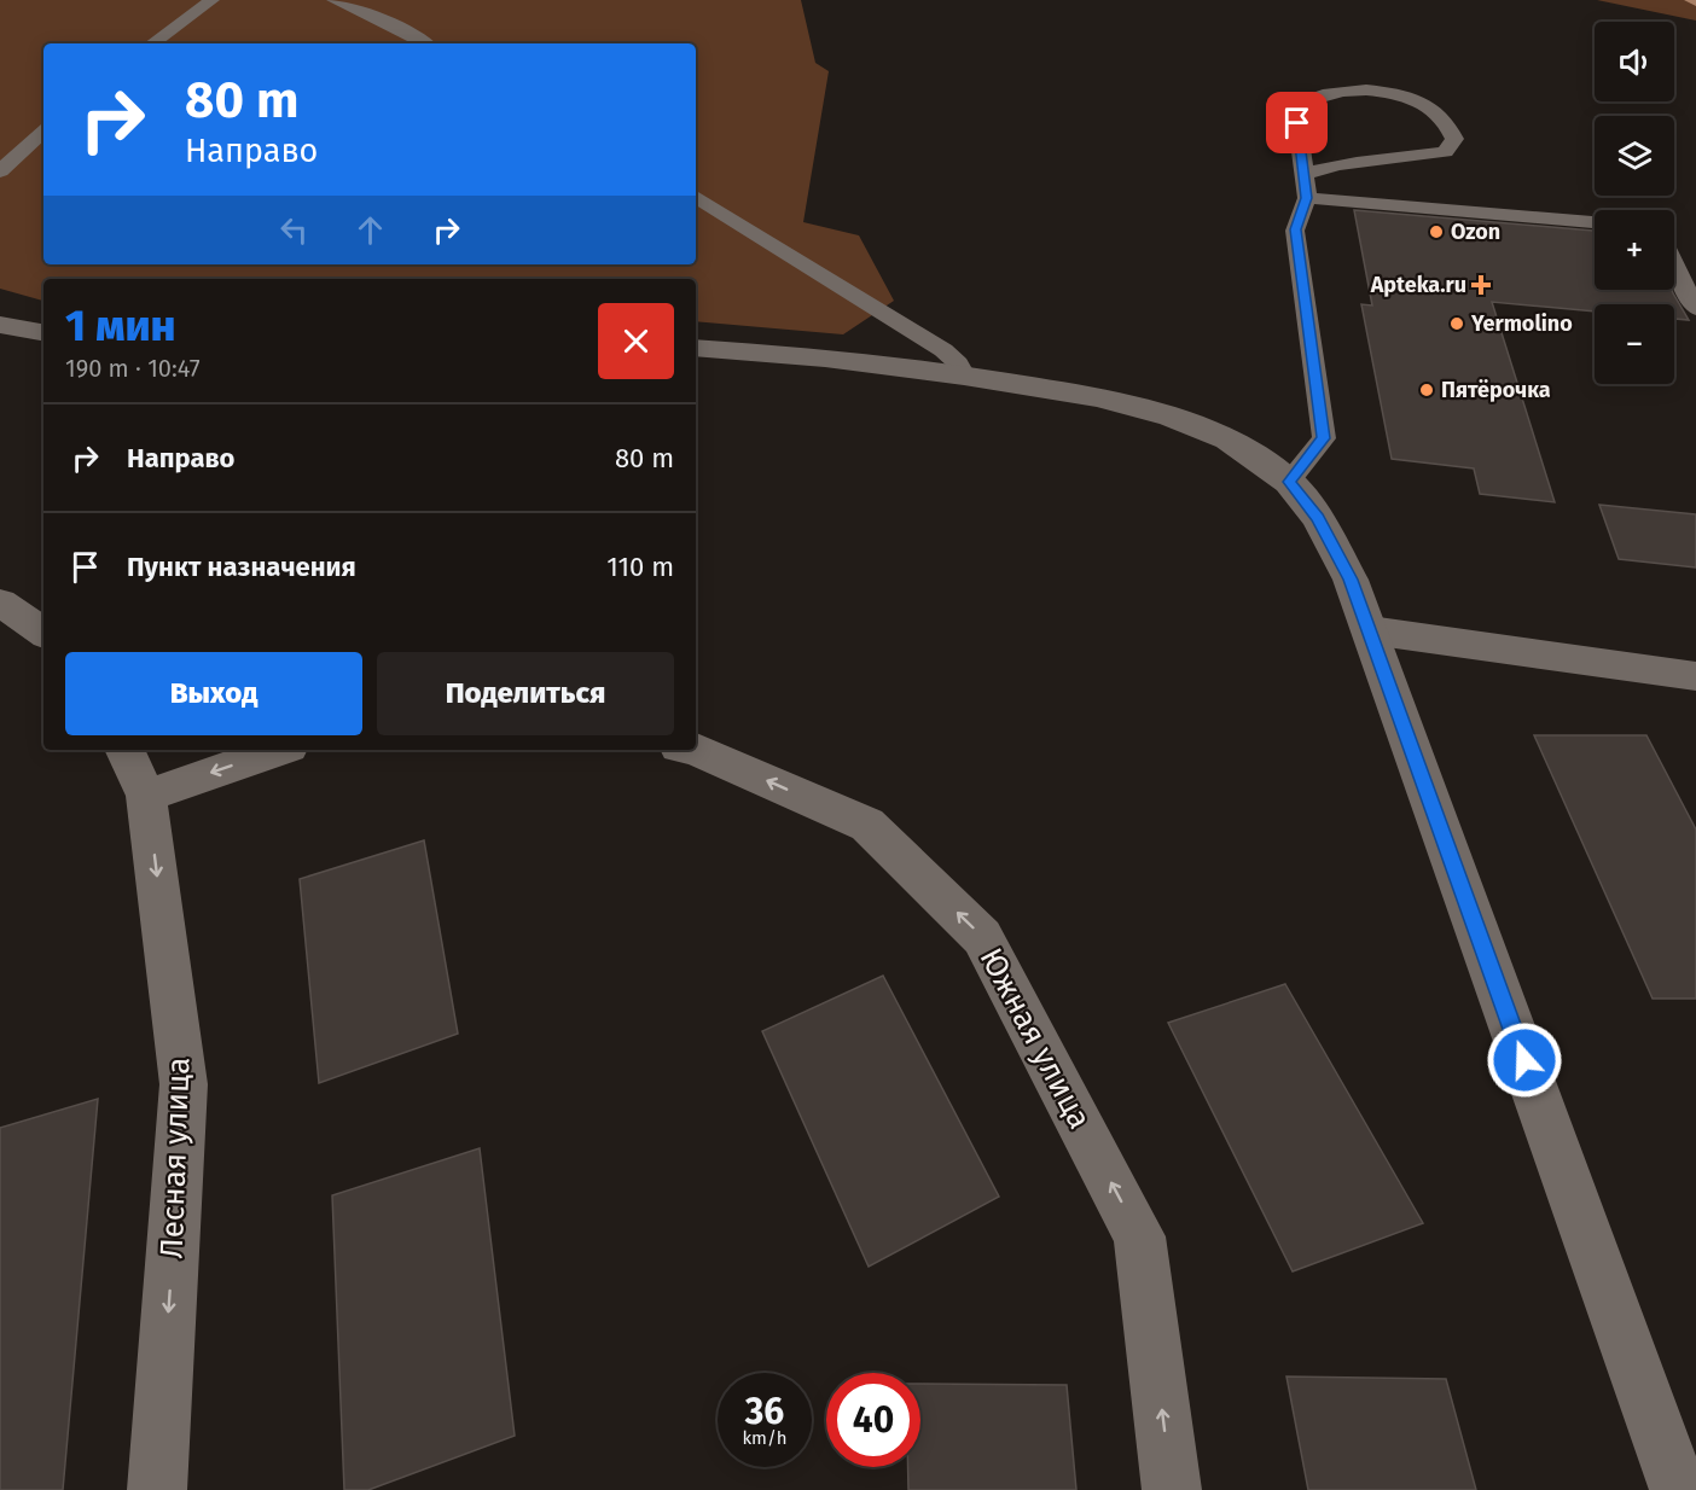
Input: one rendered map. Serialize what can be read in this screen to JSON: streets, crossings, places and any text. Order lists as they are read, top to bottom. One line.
{"streets":{"street":["Южная улица","Лесная улица"]},"one_way":["Южная улица","Лесная улица"],"places":{"other":["Ozon","Yermolino","Пятёрочка"],"health":["Apteka.ru"]},"page":{"map_buttons":["+","−"],"turn":["80 m","Направо"],"heading":["1 мин","190 m · 10:47"],"list":[{"name":"Направо","value":"80 m"},{"name":"Пункт назначения","value":"110 m"}],"buttons":["Выход","Поделиться"],"speed":"36 km/h","limit":"40"}}
